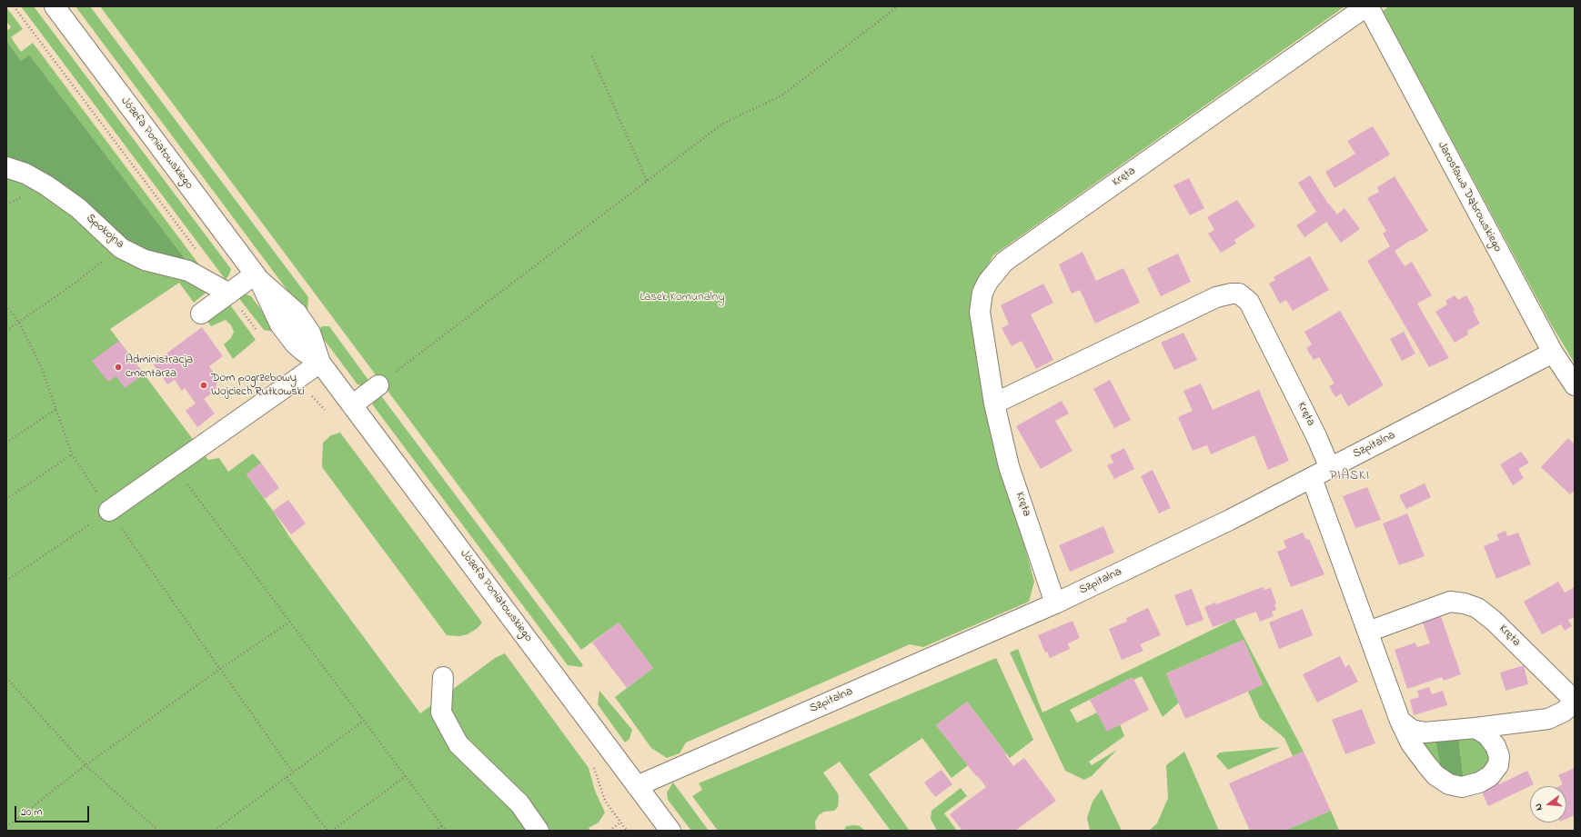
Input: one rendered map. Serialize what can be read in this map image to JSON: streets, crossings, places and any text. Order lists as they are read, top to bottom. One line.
{"streets":{"street":["Józefa Poniatowskiego","Kręta","Jarosława Dąbrowskiego","Spokojna","Szpitalna"]},"crossings":[["Józefa Poniatowskiego","Szpitalna"],["Kręta","Jarosława Dąbrowskiego"],["Kręta","Szpitalna"],["Jarosława Dąbrowskiego","Szpitalna"]],"districts":["PIASKI"],"parks":["Lasek Komunalny"],"places":["Administracja cmentarza","Dom pogrzebowy Wojciech Rutkowski"],"scale_bar":"20 m","north":"left"}
